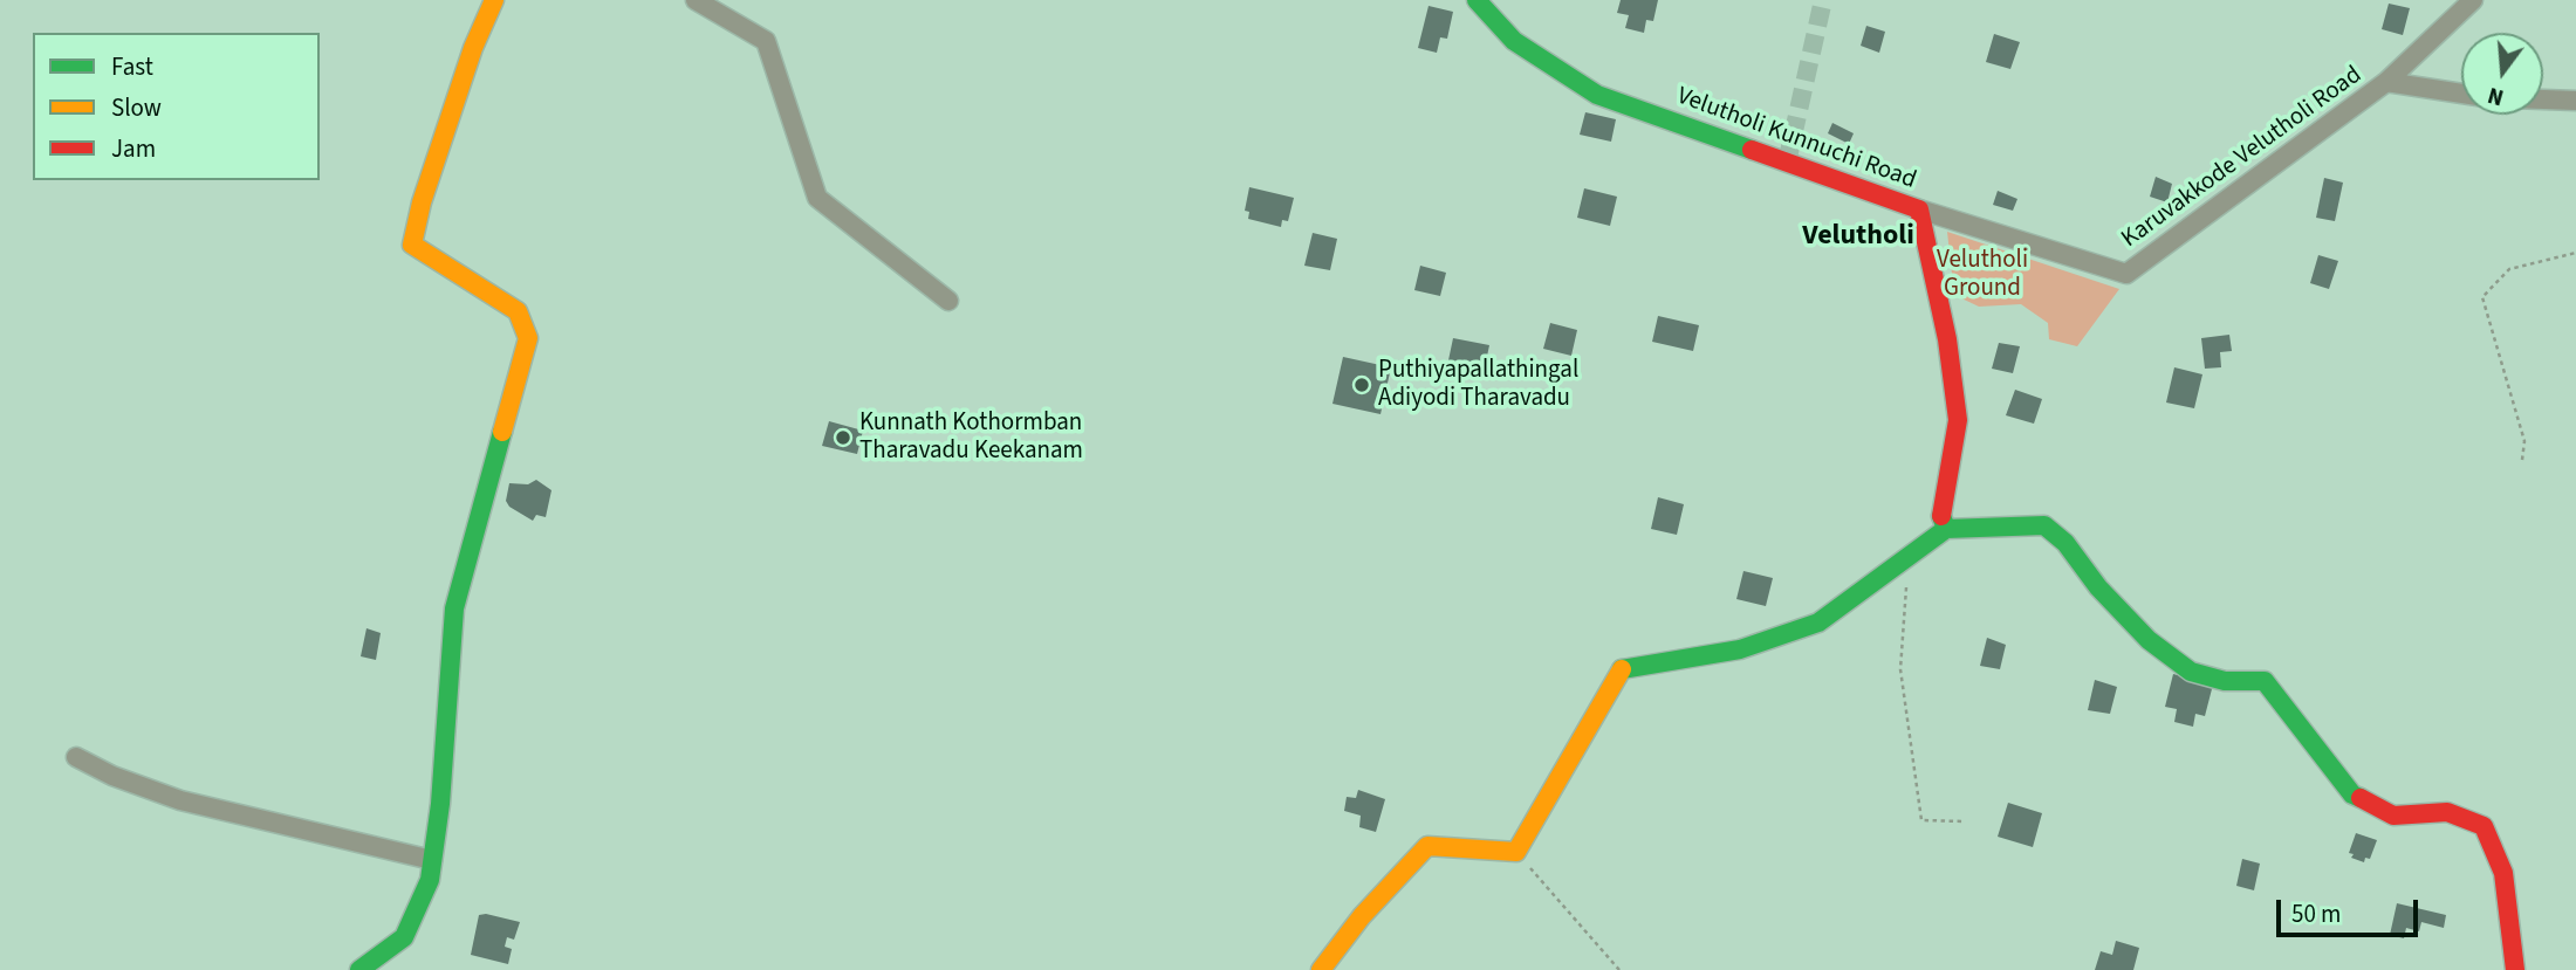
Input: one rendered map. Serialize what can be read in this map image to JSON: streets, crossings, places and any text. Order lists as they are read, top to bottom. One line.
{"streets":{"street":["Velutholi Kunnuchi Road","Karuvakkode Velutholi Road"]},"crossings":[["Velutholi Kunnuchi Road","Karuvakkode Velutholi Road"]],"districts":["Velutholi"],"parks":["Velutholi Ground"],"places":["Puthiyapallathingal Adiyodi Tharavadu","Kunnath Kothormban Tharavadu Keekanam"],"legend":["Fast","Slow","Jam"],"scale_bar":"50 m","north":"bottom"}
